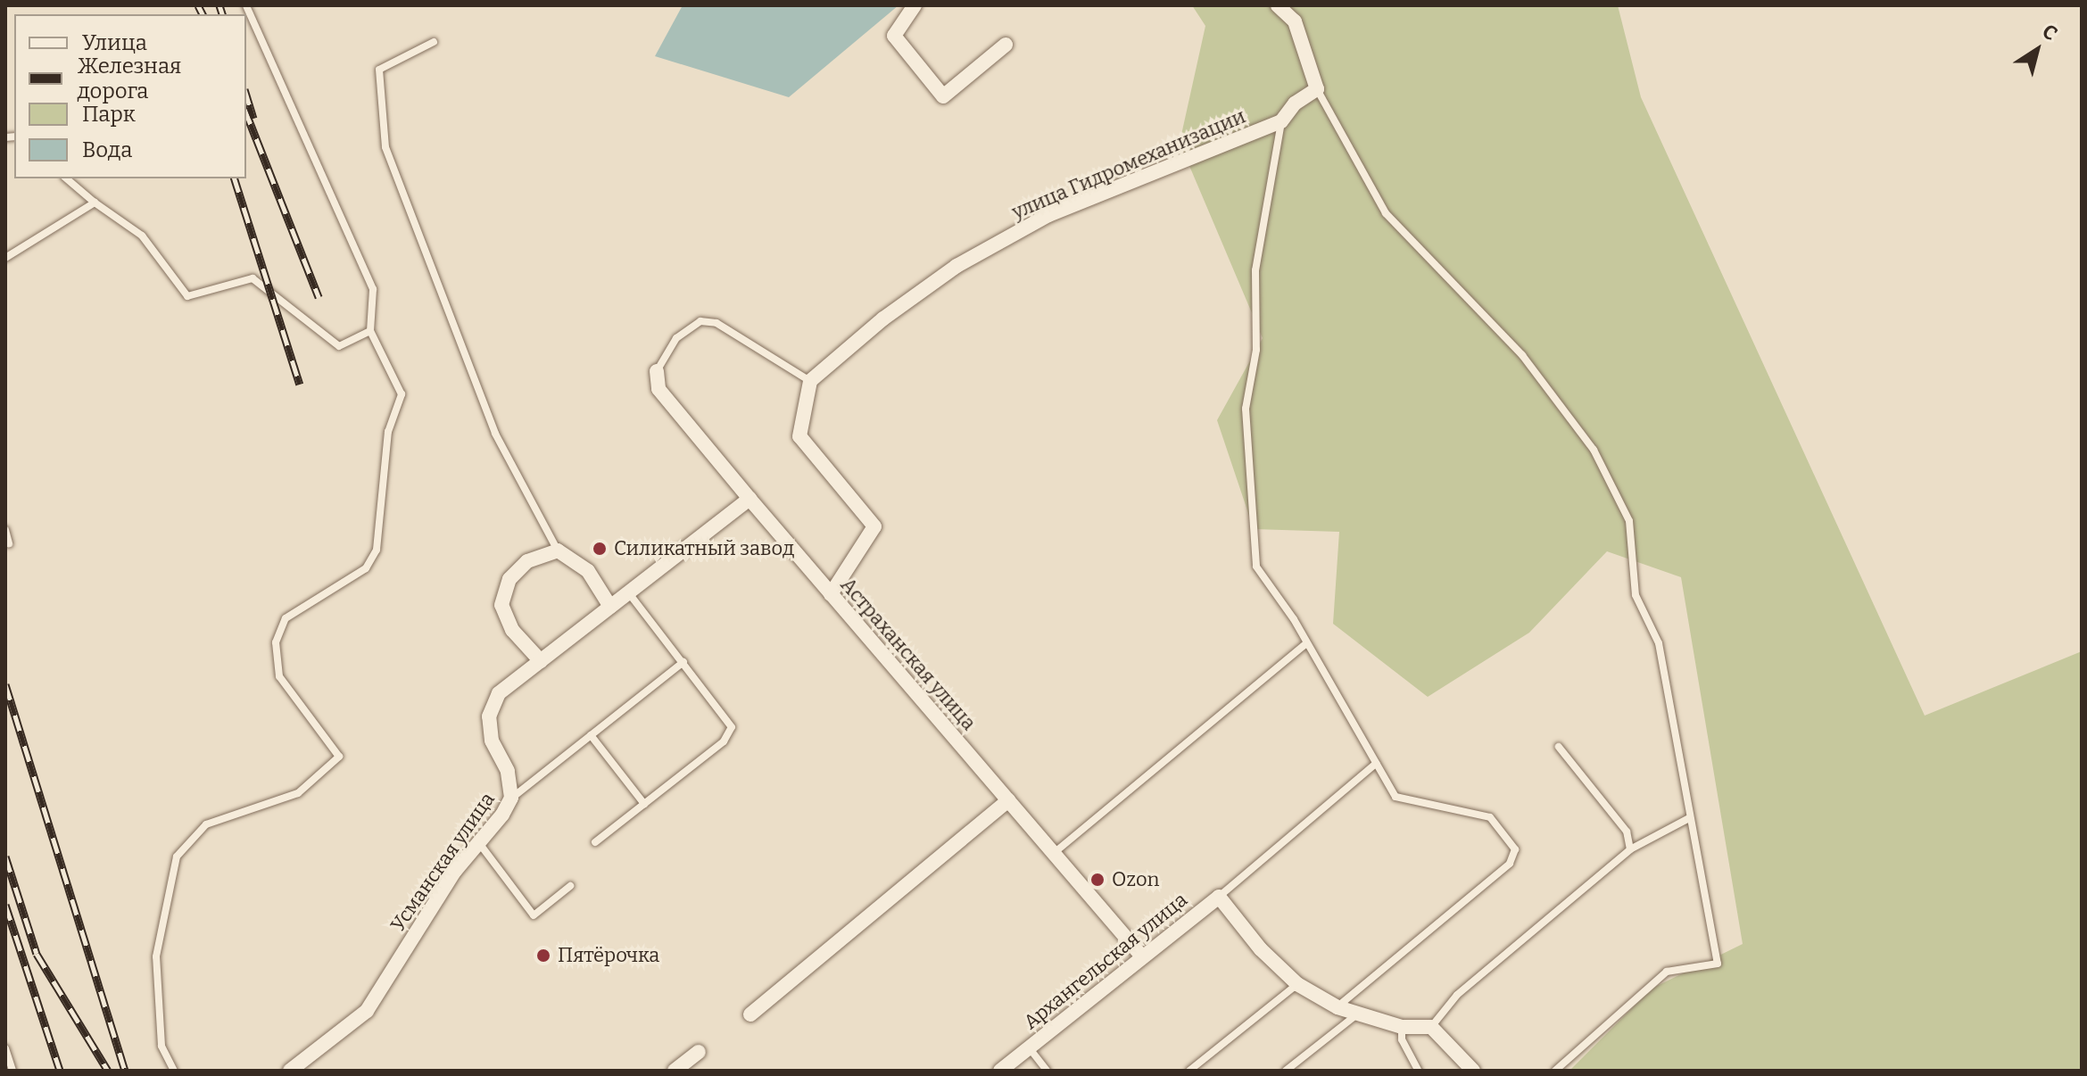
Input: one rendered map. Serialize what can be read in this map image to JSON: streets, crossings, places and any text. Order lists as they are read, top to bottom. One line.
{"streets":{"street":["улица Гидромеханизации","Астраханская улица","Усманская улица","Архангельская улица"]},"crossings":[["Астраханская улица","Усманская улица"],["Астраханская улица","Архангельская улица"]],"places":["Силикатный завод","Ozon","Пятёрочка"],"legend":["Улица","Железная дорога","Парк","Вода"],"north":"top right"}
